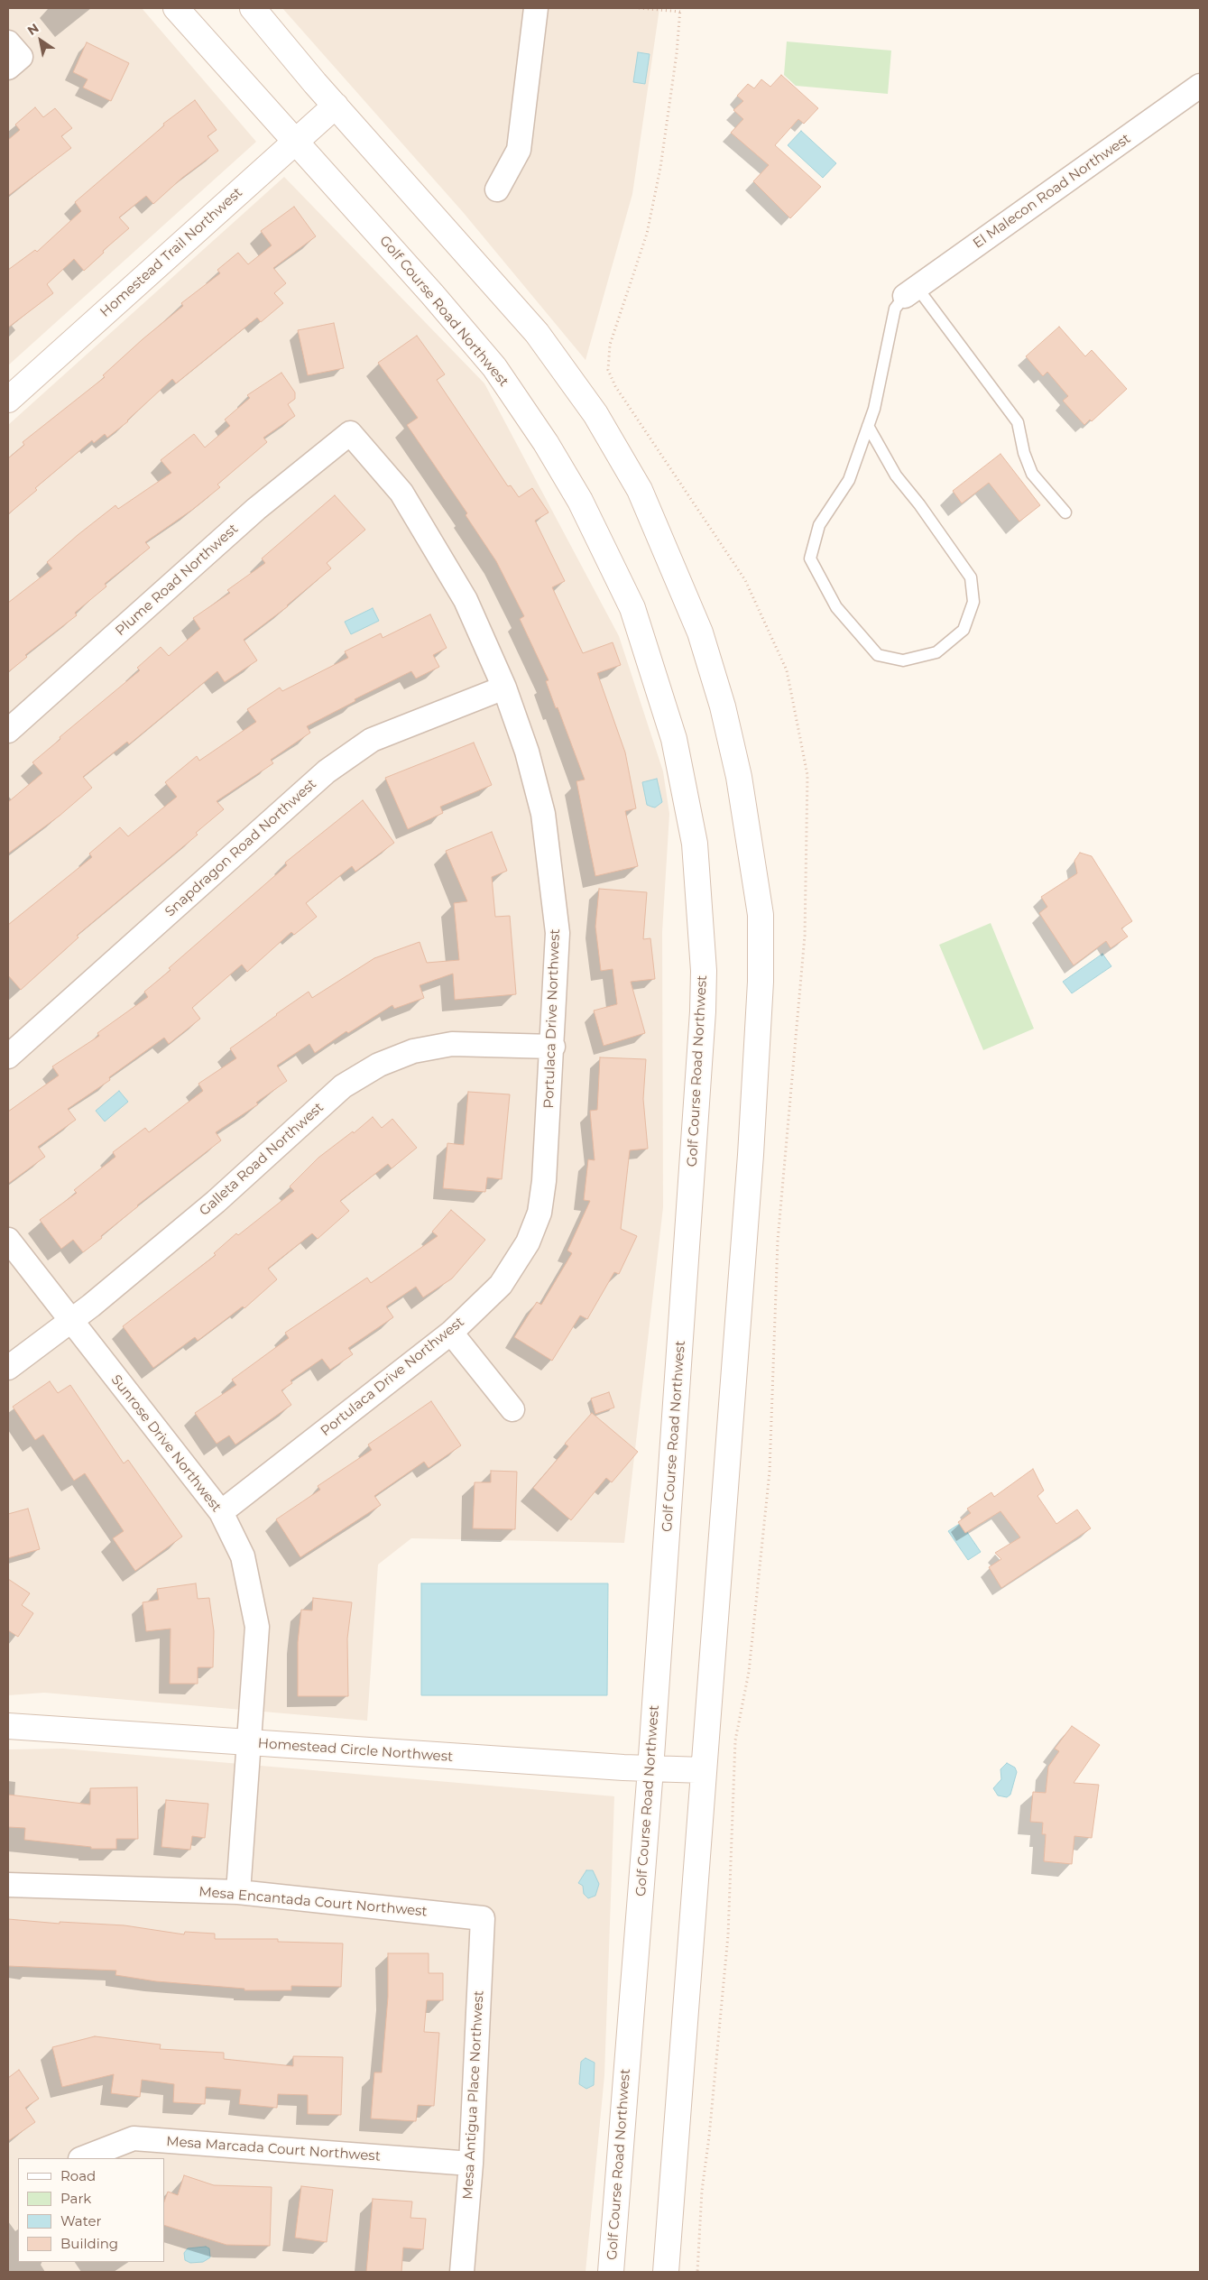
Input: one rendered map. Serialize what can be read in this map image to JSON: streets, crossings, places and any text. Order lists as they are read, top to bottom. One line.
{"streets":{"main road":["Homestead Trail Northwest","Golf Course Road Northwest","Homestead Circle Northwest"],"street":["El Malecon Road Northwest","Plume Road Northwest","Snapdragon Road Northwest","Portulaca Drive Northwest","Galleta Road Northwest","Sunrose Drive Northwest","Mesa Encantada Court Northwest","Mesa Antigua Place Northwest","Mesa Marcada Court Northwest"]},"crossings":[["Homestead Trail Northwest","Golf Course Road Northwest"],["Golf Course Road Northwest","Homestead Circle Northwest"],["Plume Road Northwest","Portulaca Drive Northwest"],["Snapdragon Road Northwest","Portulaca Drive Northwest"],["Portulaca Drive Northwest","Galleta Road Northwest"],["Portulaca Drive Northwest","Sunrose Drive Northwest"],["Galleta Road Northwest","Sunrose Drive Northwest"],["Sunrose Drive Northwest","Homestead Circle Northwest"],["Sunrose Drive Northwest","Mesa Encantada Court Northwest"],["Mesa Encantada Court Northwest","Mesa Antigua Place Northwest"],["Mesa Antigua Place Northwest","Mesa Marcada Court Northwest"]],"legend":["Road","Park","Water","Building"],"north":"top left"}
